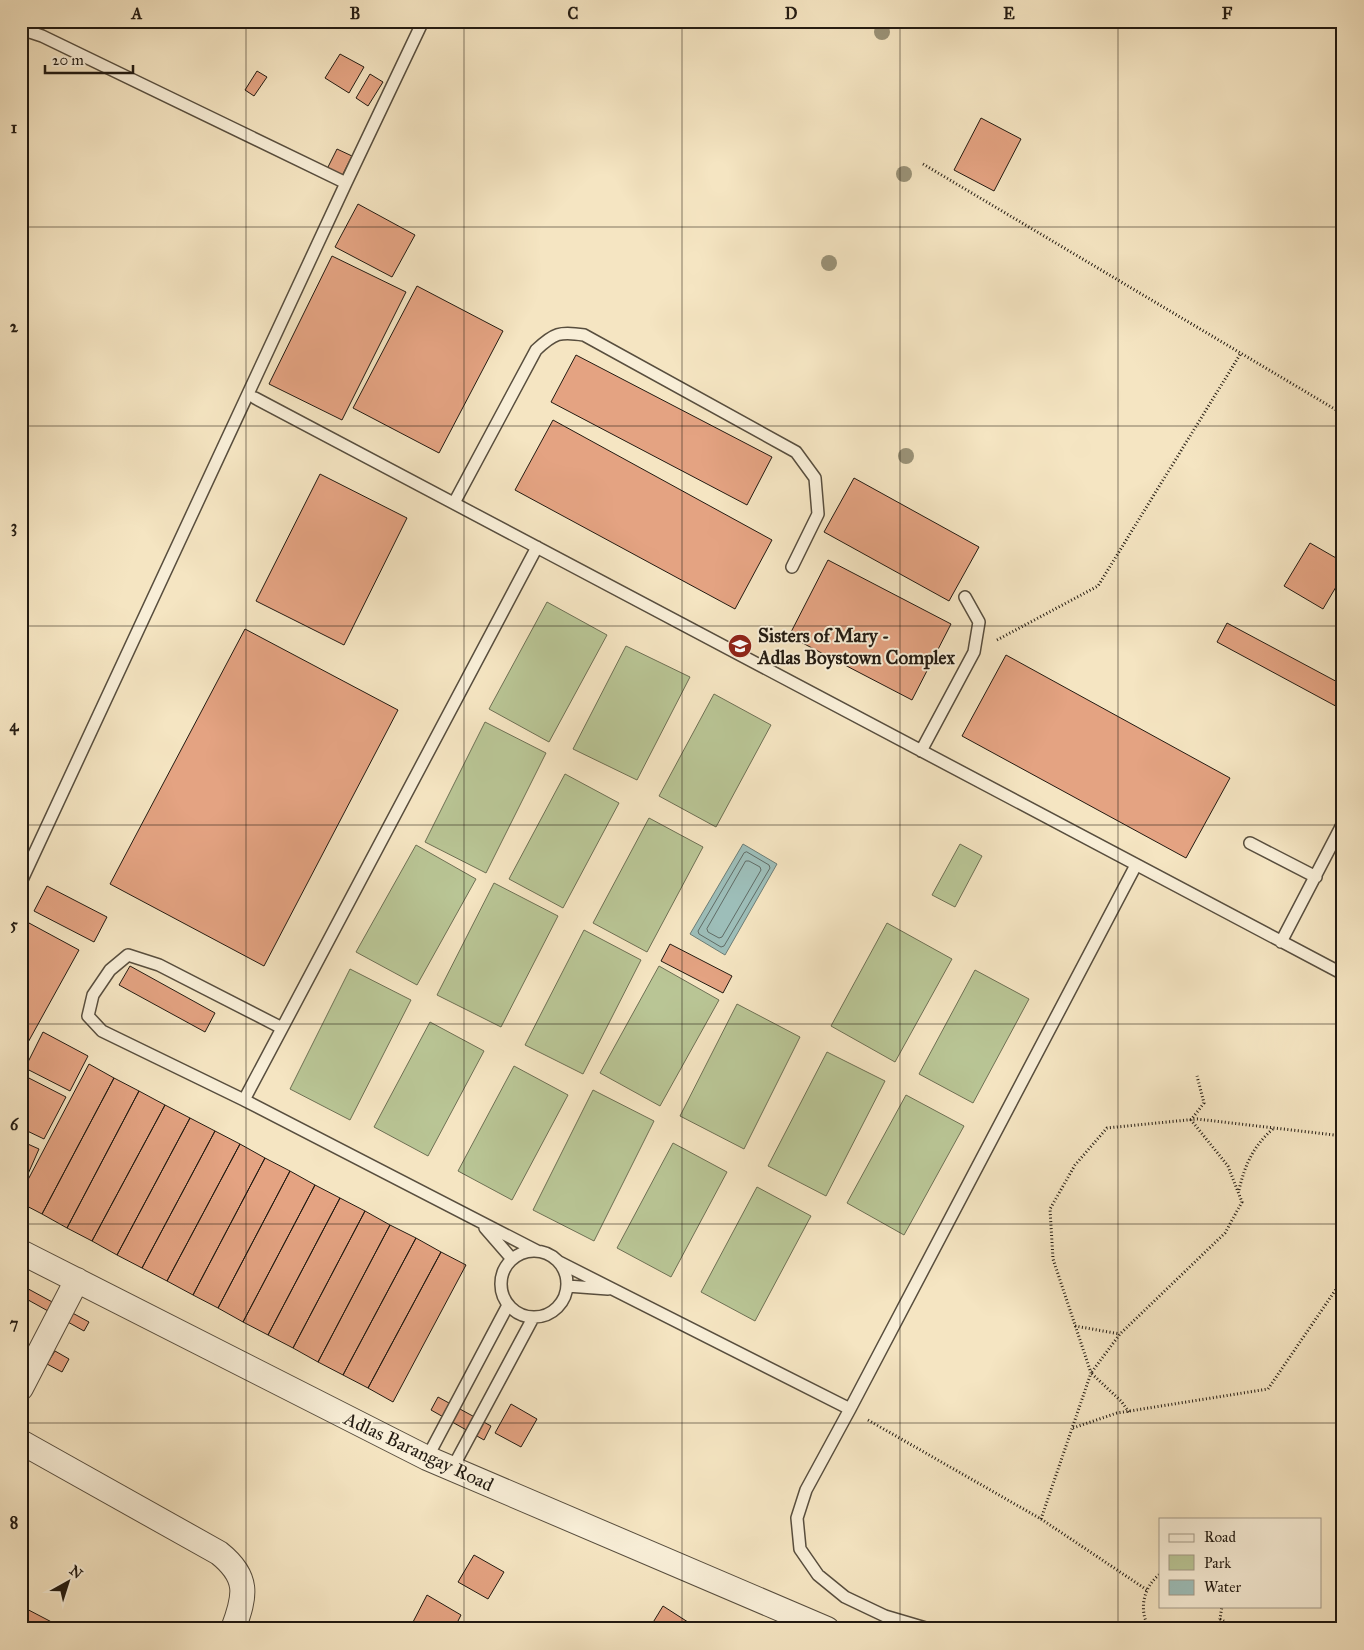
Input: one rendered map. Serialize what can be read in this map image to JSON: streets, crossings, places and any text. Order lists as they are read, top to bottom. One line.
{"streets":{"street":["Adlas Barangay Road"]},"places":{"school or university":["Sisters of Mary - Adlas Boystown Complex"]},"legend":["Road","Park","Water"],"scale_bar":"20 m","north":"top right","grid":{"columns":["A","B","C","D","E","F"],"rows":["1","2","3","4","5","6","7","8"]}}
